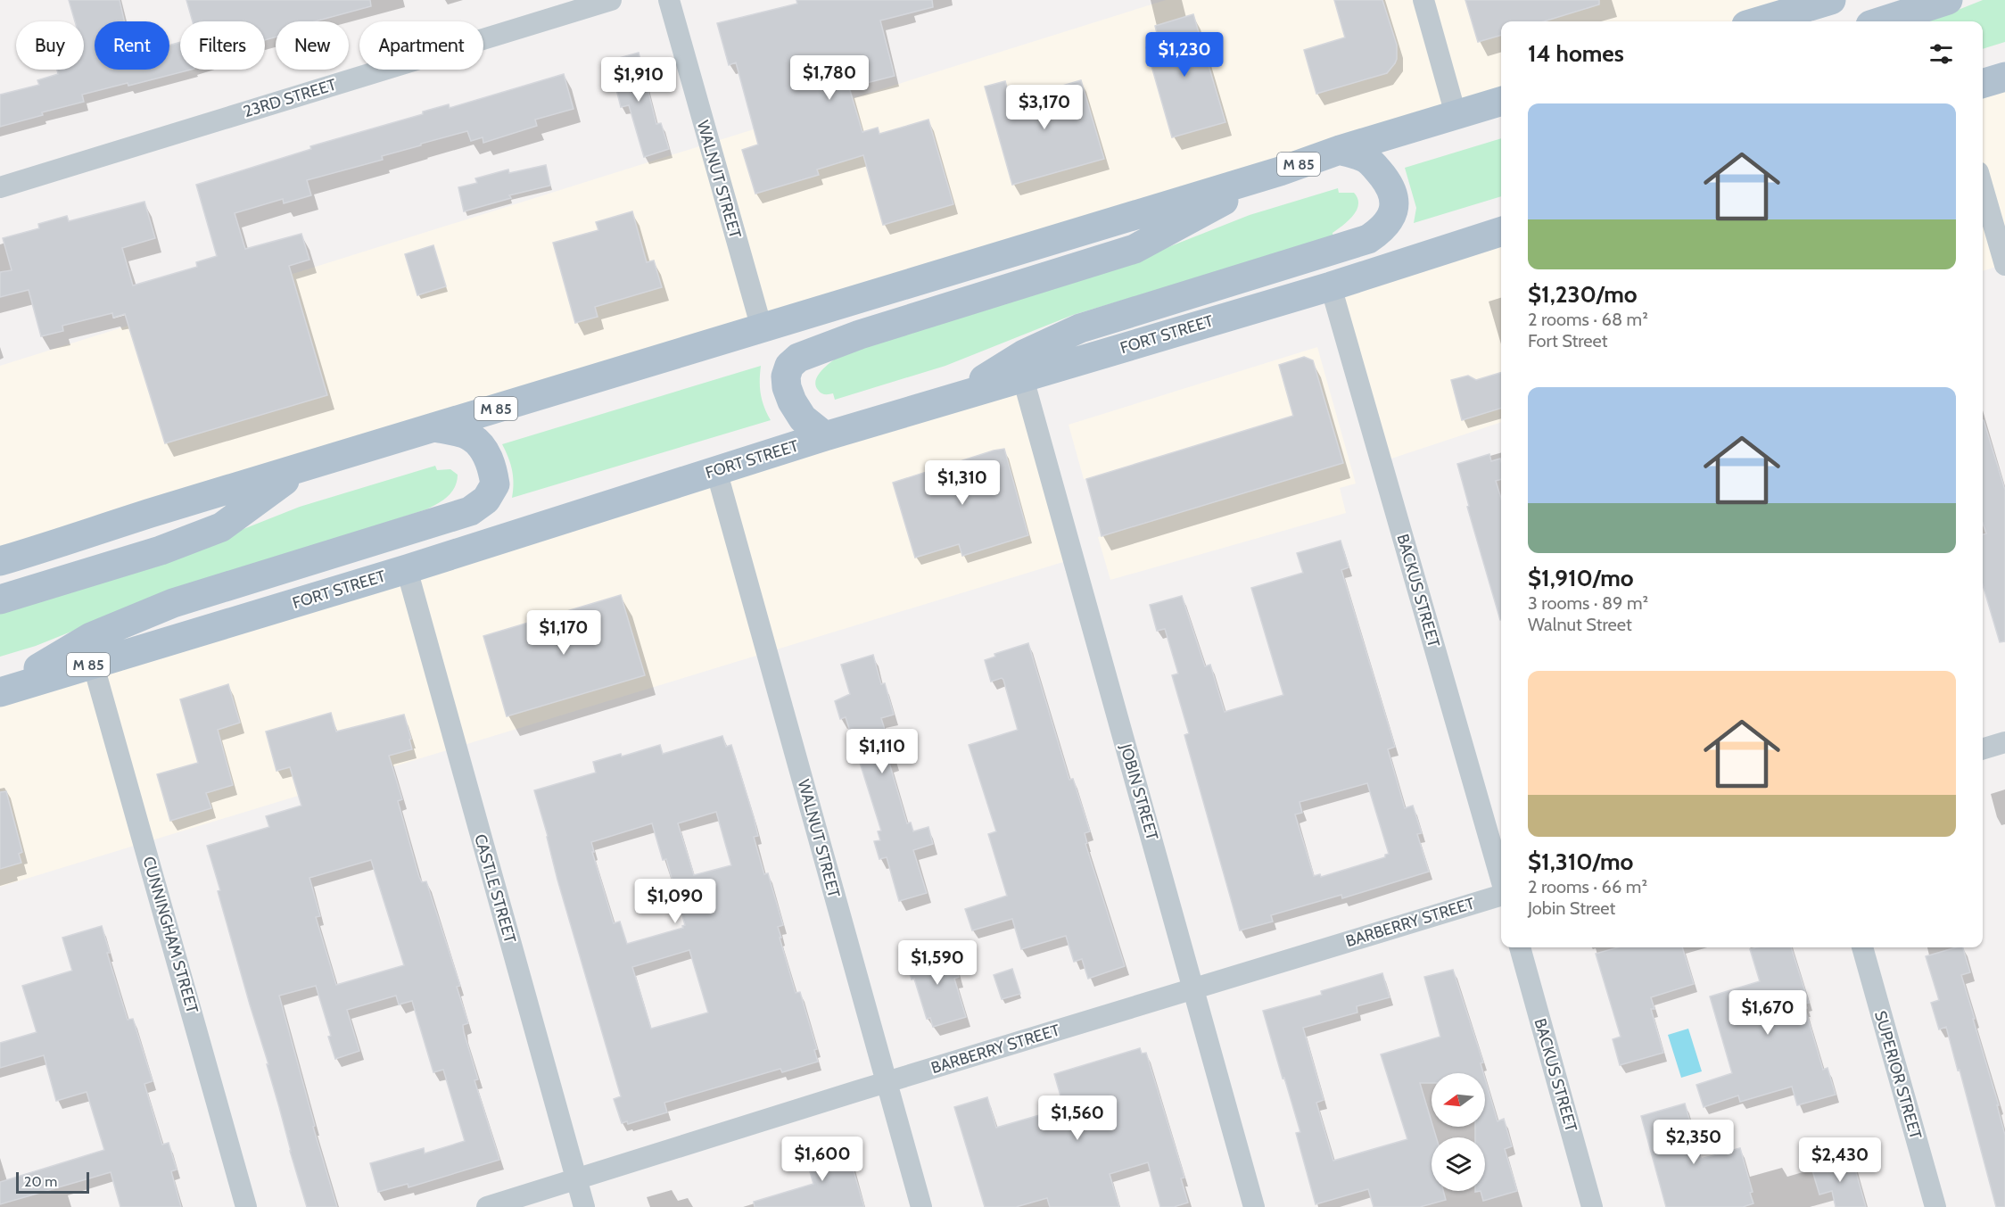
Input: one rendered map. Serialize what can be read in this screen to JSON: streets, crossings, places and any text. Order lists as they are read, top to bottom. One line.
{"streets":{"main road":["M 85","FORT STREET"],"street":["23RD STREET","WALNUT STREET","BACKUS STREET","JOBIN STREET","CASTLE STREET","BARBERRY STREET","CUNNINGHAM STREET","SUPERIOR STREET"]},"crossings":[["M 85","WALNUT STREET"],["WALNUT STREET","FORT STREET"],["WALNUT STREET","BARBERRY STREET"],["FORT STREET","BACKUS STREET"],["FORT STREET","JOBIN STREET"],["FORT STREET","CASTLE STREET"],["FORT STREET","CUNNINGHAM STREET"],["JOBIN STREET","BARBERRY STREET"],["CASTLE STREET","BARBERRY STREET"]],"scale_bar":"20 m","north":"left","page":{"chip":["Buy","Rent","Filters","New","Apartment"],"heading":"14 homes","price":["$1,230","$1,780","$1,910","$3,170","$1,310","$1,170","$1,110","$1,090","$1,590","$1,670","$1,560","$2,350","$1,600","$2,430"],"list":[{"name":"$1,230/mo","note":"2 rooms · 68 m² · Fort Street"},{"name":"$1,910/mo","note":"3 rooms · 89 m² · Walnut Street"},{"name":"$1,310/mo","note":"2 rooms · 66 m² · Jobin Street"}],"scale":"20 m"}}
